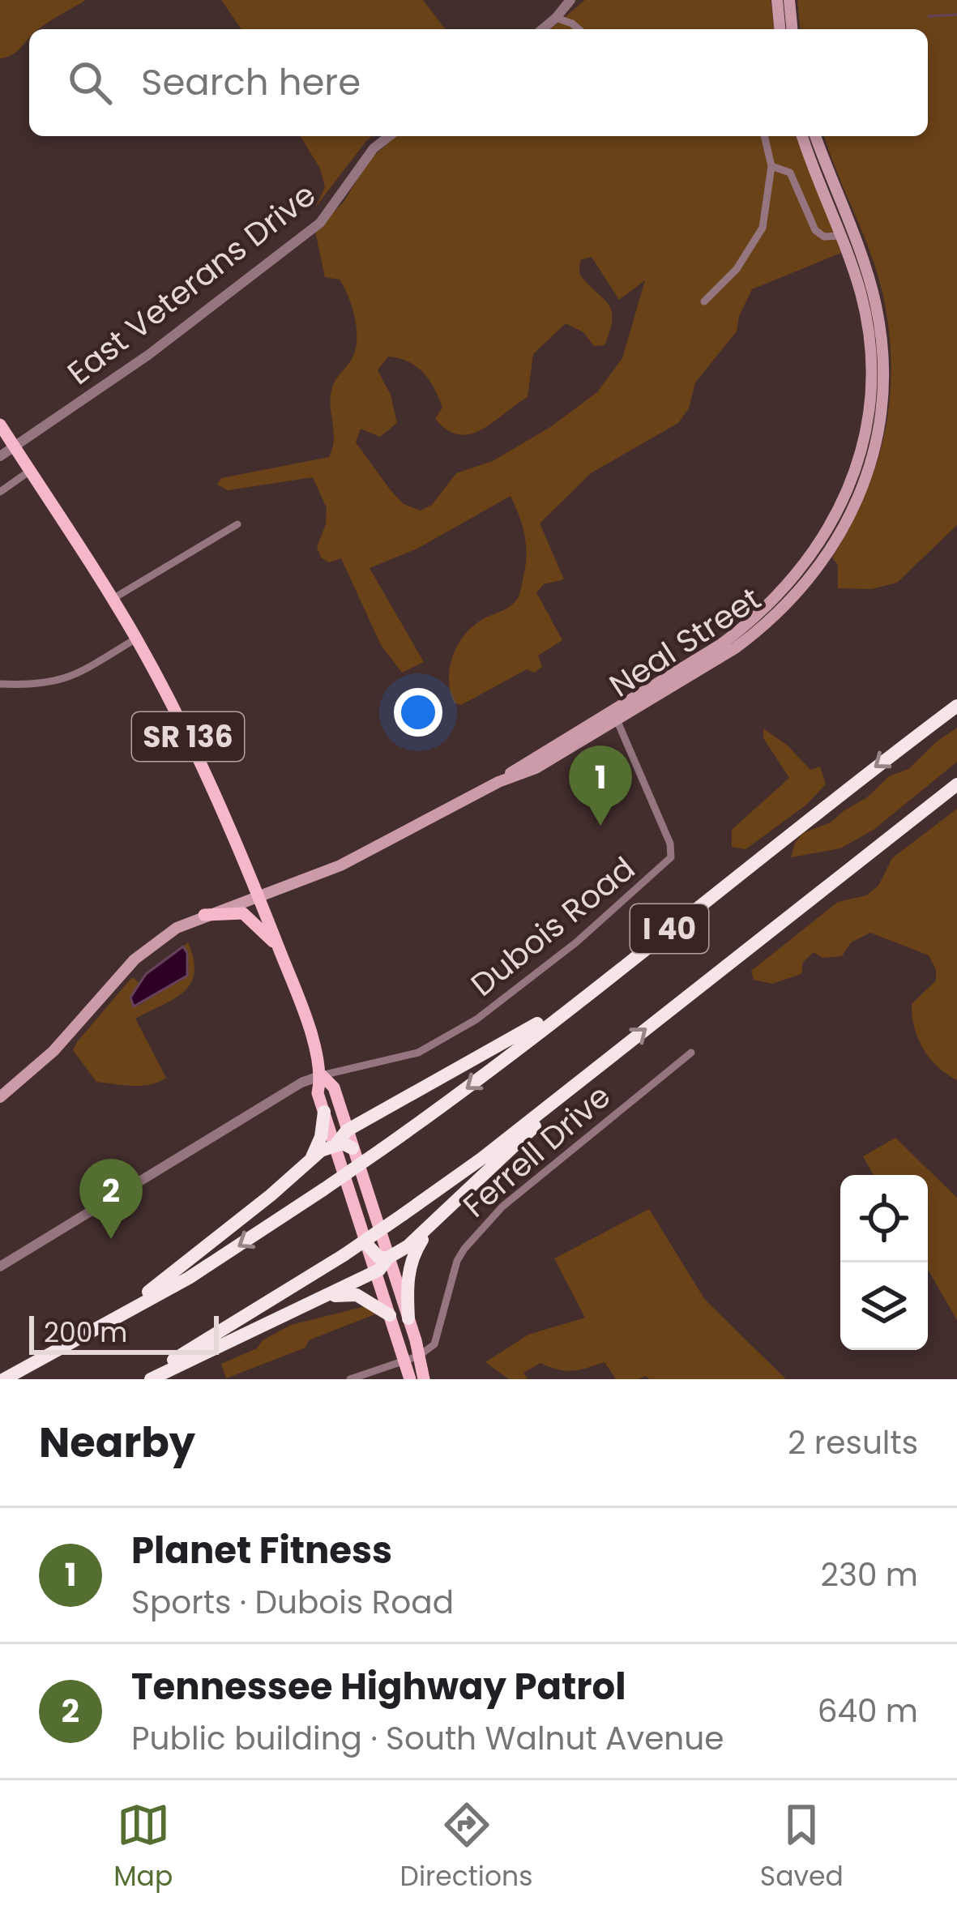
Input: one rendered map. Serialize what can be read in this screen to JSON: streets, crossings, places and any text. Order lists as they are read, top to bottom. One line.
{"streets":{"highway":["I 40"],"main road":["Neal Street","SR 136"],"street":["East Veterans Drive","Dubois Road","Ferrell Drive"]},"crossings":[["East Veterans Drive","SR 136"],["Neal Street","SR 136"],["Neal Street","Dubois Road"],["SR 136","Dubois Road"],["SR 136","Ferrell Drive"]],"scale_bar":"200 m","page":{"search":"Search here","pins":["1","2"],"scale":"200 m","heading":["Nearby","2 results"],"list":[{"mark":"1","name":"Planet Fitness","note":"Sports · Dubois Road","value":"230 m"},{"mark":"2","name":"Tennessee Highway Patrol","note":"Public building · South Walnut Avenue","value":"640 m"}],"nav":["Map","Directions","Saved"]}}
